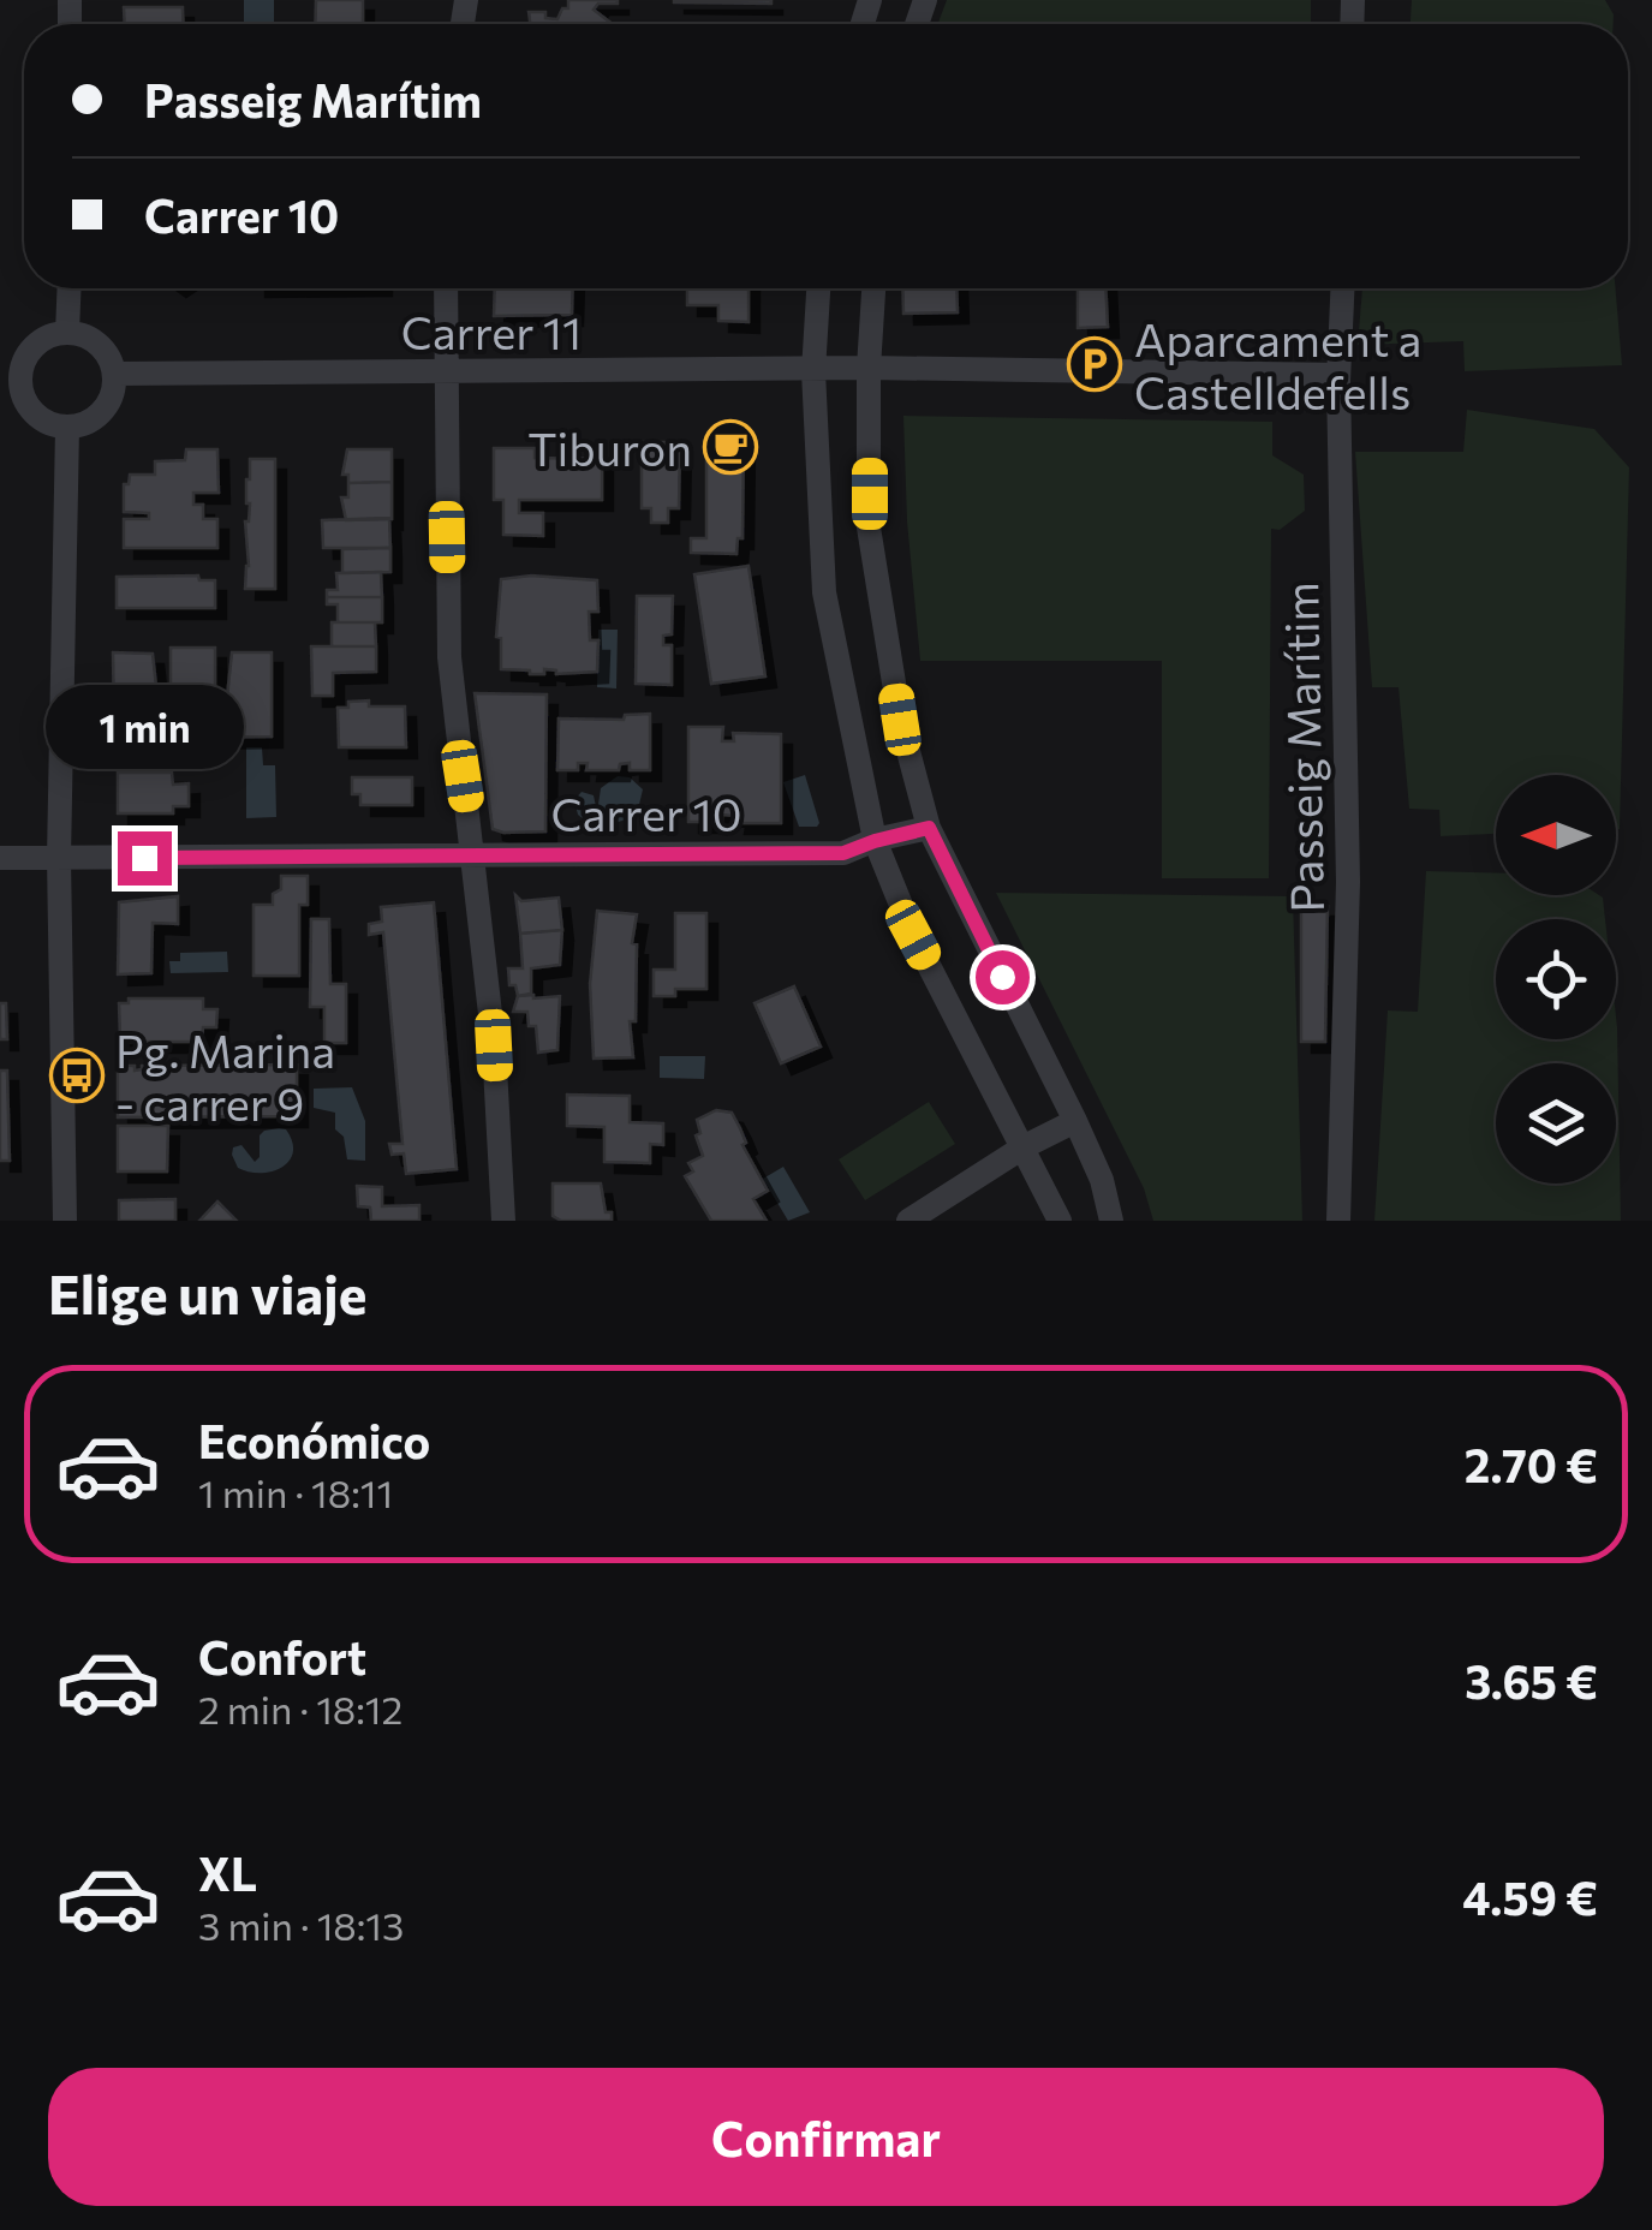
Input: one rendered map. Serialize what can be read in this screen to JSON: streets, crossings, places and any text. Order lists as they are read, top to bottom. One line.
{"streets":{"street":["Carrer 11","Passeig Marítim","Carrer 10"]},"crossings":[["Carrer 11","Passeig Marítim"]],"places":{"parking":["Aparcament a Castelldefells"],"cafe":["Tiburon"],"bus stop":["Pg. Marina - carrer 9"]},"north":"left","page":{"banner":["Passeig Marítim","Carrer 10"],"bubble":"1 min","heading":"Elige un viaje","list":[{"name":"Económico","note":"1 min · 18:11","value":"2.70 €"},{"name":"Confort","note":"2 min · 18:12","value":"3.65 €"},{"name":"XL","note":"3 min · 18:13","value":"4.59 €"}],"buttons":"Confirmar"}}
